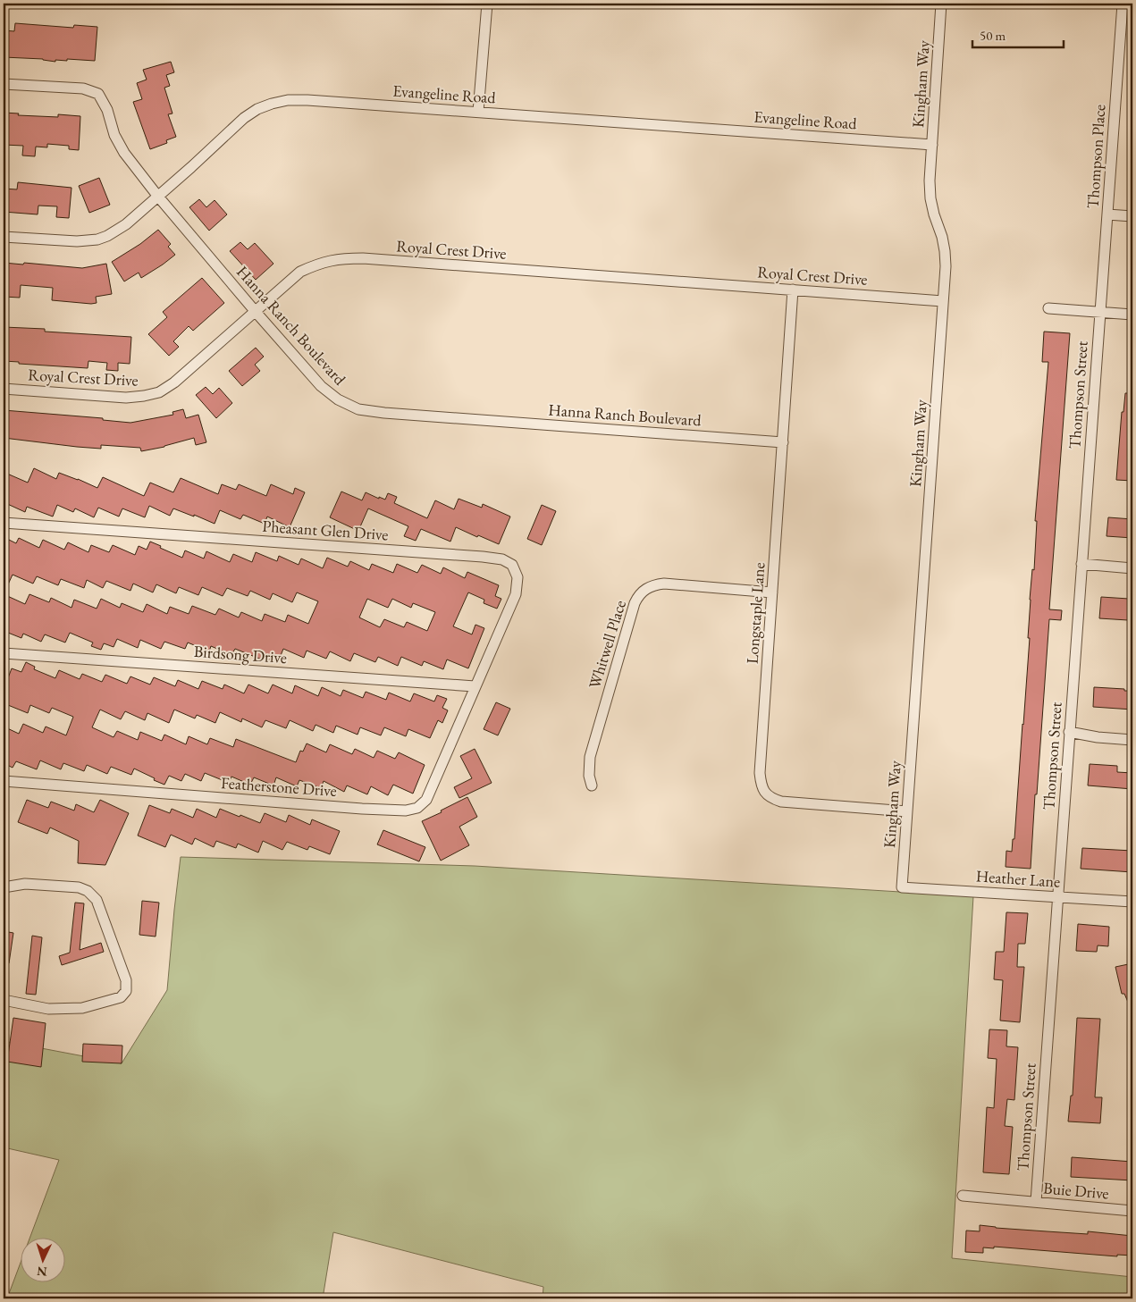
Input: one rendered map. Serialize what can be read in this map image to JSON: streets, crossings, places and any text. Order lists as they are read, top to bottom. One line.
{"streets":{"street":["Kingham Way","Evangeline Road","Thompson Place","Royal Crest Drive","Hanna Ranch Boulevard","Thompson Street","Pheasant Glen Drive","Longstaple Lane","Whitwell Place","Birdsong Drive","Featherstone Drive","Heather Lane","Buie Drive"]},"crossings":[["Kingham Way","Evangeline Road"],["Kingham Way","Royal Crest Drive"],["Kingham Way","Longstaple Lane"],["Kingham Way","Heather Lane"],["Evangeline Road","Hanna Ranch Boulevard"],["Thompson Place","Thompson Street"],["Royal Crest Drive","Hanna Ranch Boulevard"],["Royal Crest Drive","Longstaple Lane"],["Hanna Ranch Boulevard","Longstaple Lane"],["Thompson Street","Heather Lane"],["Thompson Street","Buie Drive"],["Pheasant Glen Drive","Birdsong Drive"],["Pheasant Glen Drive","Featherstone Drive"],["Longstaple Lane","Whitwell Place"],["Birdsong Drive","Featherstone Drive"]],"scale_bar":"50 m","north":"bottom"}
